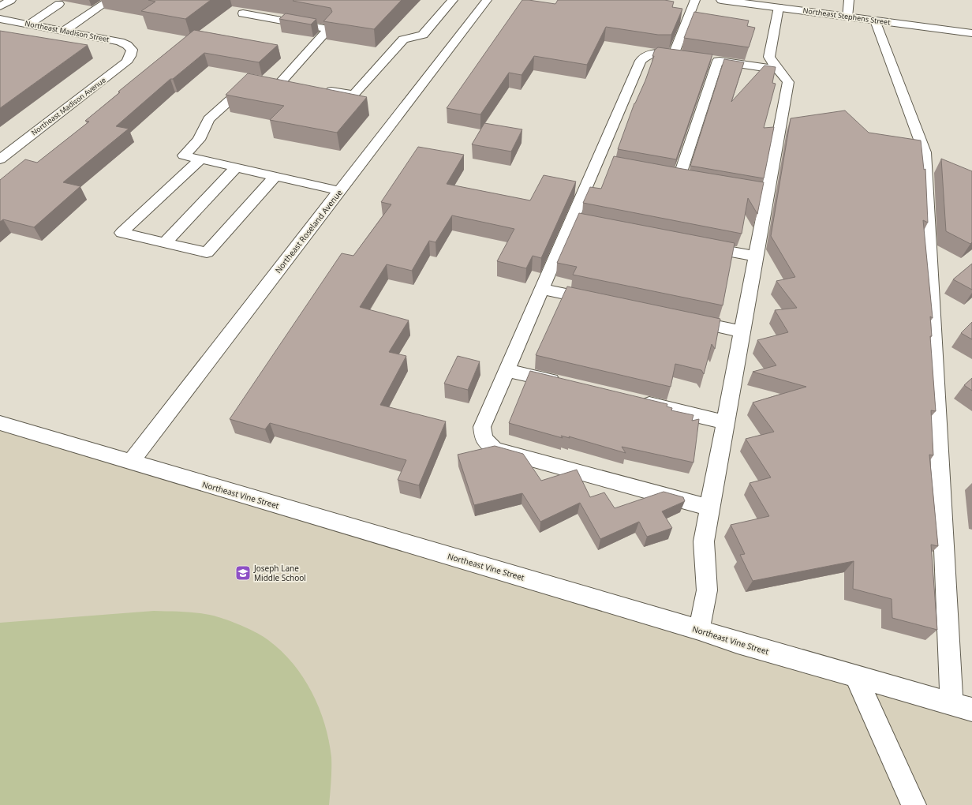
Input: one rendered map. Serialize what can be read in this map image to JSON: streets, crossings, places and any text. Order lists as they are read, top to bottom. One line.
{"streets":{"street":["Northeast Stephens Street","Northeast Madison Street","Northeast Madison Avenue","Northeast Roseland Avenue","Northeast Vine Street"]},"crossings":[["Northeast Madison Street","Northeast Madison Avenue"],["Northeast Roseland Avenue","Northeast Vine Street"]],"places":{"school or university":["Joseph Lane Middle School"]}}
